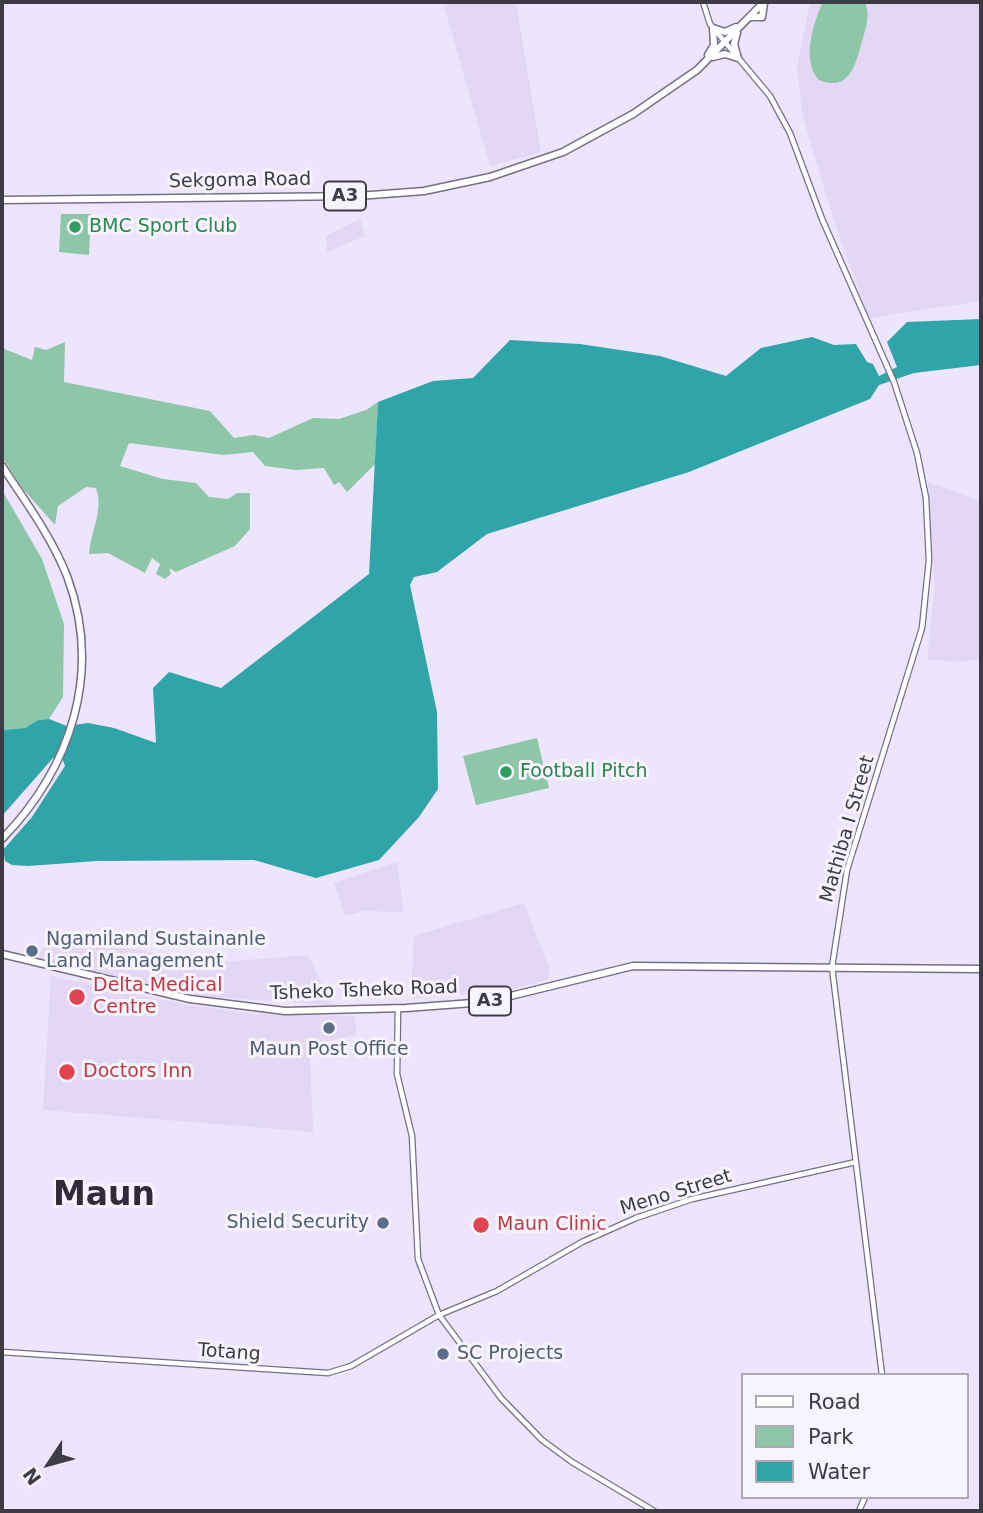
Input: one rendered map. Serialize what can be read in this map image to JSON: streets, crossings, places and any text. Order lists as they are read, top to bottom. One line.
{"streets":{"highway":["Sekgoma Road","A3","Tsheko Tsheko Road"],"street":["Mathiba I Street","Meno Street","Totang"]},"crossings":[["Sekgoma Road","Mathiba I Street"],["Mathiba I Street","Tsheko Tsheko Road"],["Mathiba I Street","Meno Street"],["Meno Street","Totang"]],"districts":["Maun"],"places":["BMC Sport Club","Football Pitch","Ngamiland Sustainanle Land Management","Delta Medical Centre","Maun Post Office","Doctors Inn","Shield Security","Maun Clinic","SC Projects"],"legend":["Road","Park","Water"],"north":"bottom left"}
